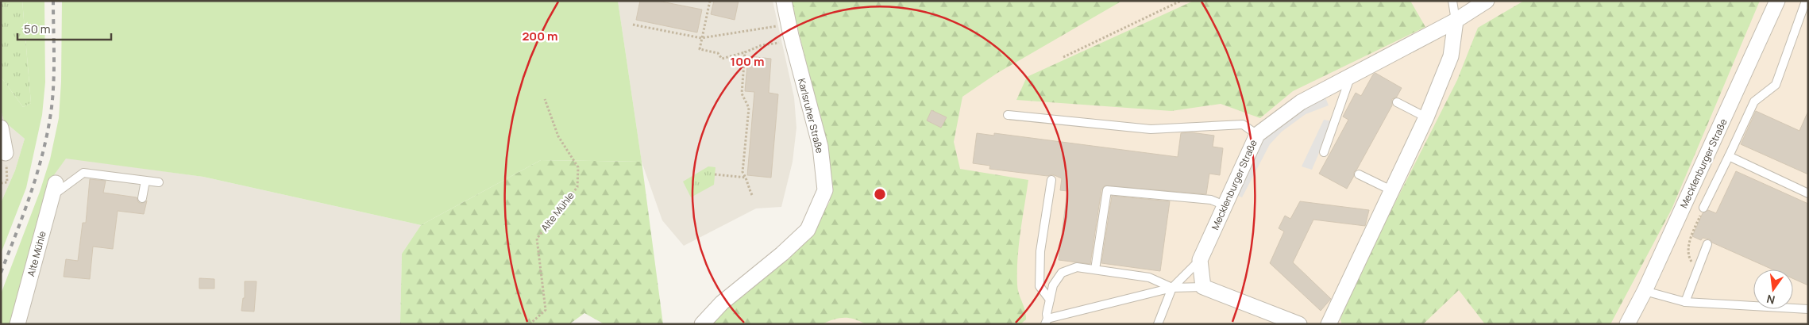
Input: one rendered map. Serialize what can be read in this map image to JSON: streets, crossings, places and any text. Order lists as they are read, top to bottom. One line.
{"streets":{"street":["Karlsruher Straße","Mecklenburger Straße","Alte Mühle"]},"scale_bar":"50 m","north":"bottom","rings":["200 m","100 m"]}
